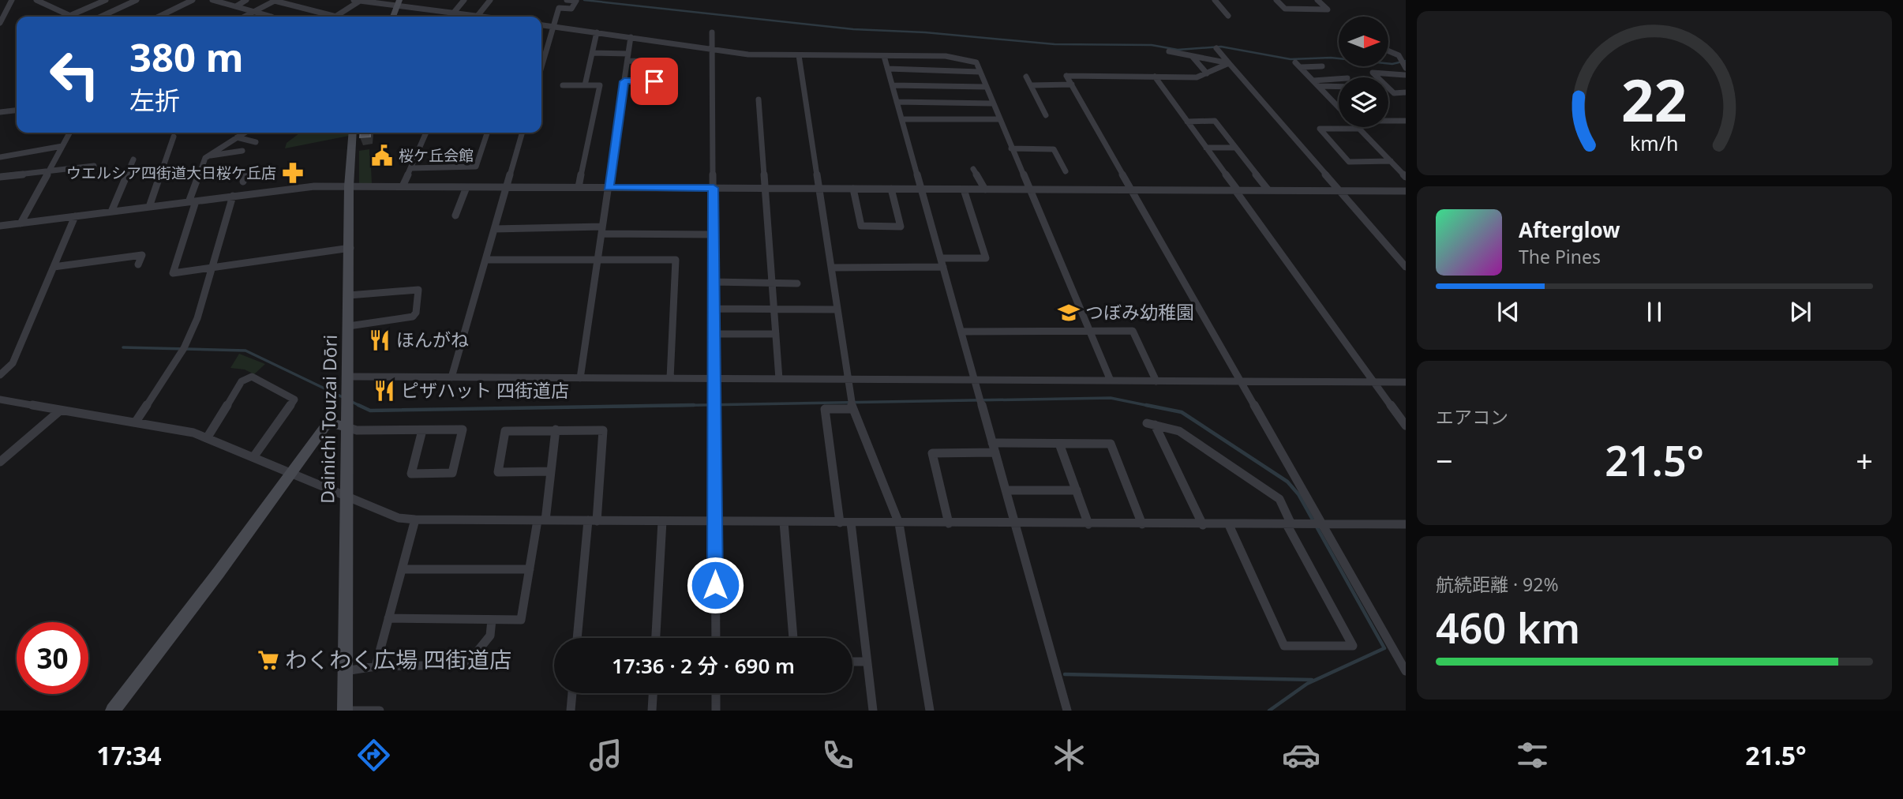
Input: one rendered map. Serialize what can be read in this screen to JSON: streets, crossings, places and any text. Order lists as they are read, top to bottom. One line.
{"streets":{"street":["Dainichi Touzai Dōri"]},"places":{"public building":["桜ケ丘会館"],"pharmacy":["ウエルシア四街道大日桜ケ丘店"],"school or university":["つぼみ幼稚園"],"restaurant":["ほんがね","ピザハット 四街道店"],"supermarket":["わくわく広場 四街道店"]},"north":"right","page":{"turn":["380 m","左折"],"song":["Afterglow","The Pines"],"tile":["エアコン",["航続距離 · 92%","460 km"]],"heat":["−","21.5°","+"],"limit":"30","trip":"17:36 · 2 分 · 690 m","tabs":["17:34","21.5°"],"gauge":["22","km/h"]}}
